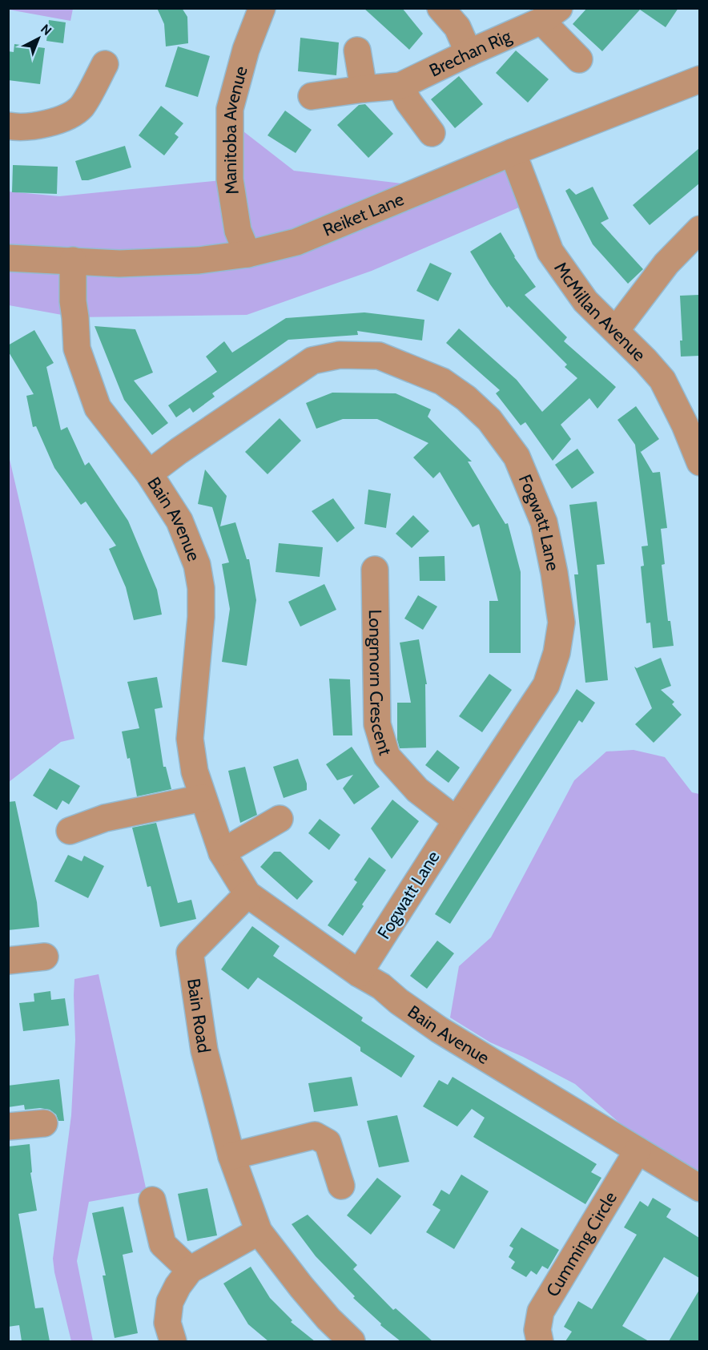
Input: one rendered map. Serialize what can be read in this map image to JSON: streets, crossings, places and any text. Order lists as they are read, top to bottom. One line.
{"streets":{"street":["Brechan Rig","Manitoba Avenue","Reiket Lane","McMillan Avenue","Bain Avenue","Fogwatt Lane","Longmorn Crescent","Bain Road","Cumming Circle"]},"crossings":[["Manitoba Avenue","Reiket Lane"],["Reiket Lane","McMillan Avenue"],["Reiket Lane","Bain Avenue"],["Bain Avenue","Fogwatt Lane"],["Bain Avenue","Bain Road"],["Bain Avenue","Cumming Circle"],["Fogwatt Lane","Longmorn Crescent"]],"north":"top right"}
